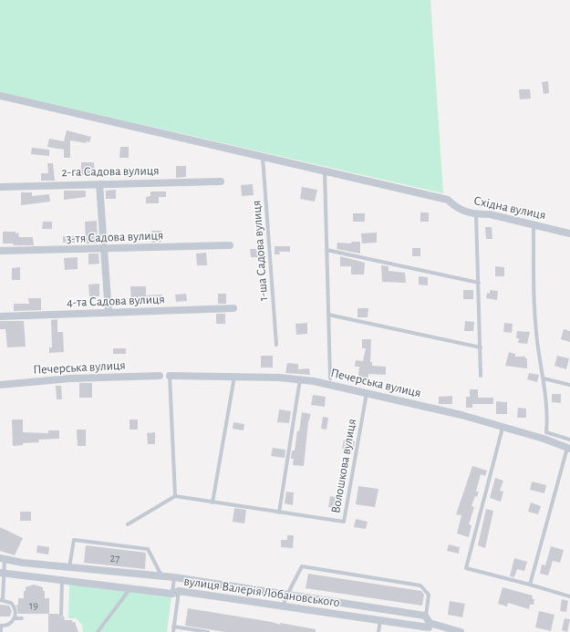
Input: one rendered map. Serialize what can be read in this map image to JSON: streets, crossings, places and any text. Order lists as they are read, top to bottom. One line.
{"streets":{"street":["2-га Садова вулиця","Східна вулиця","3-тя Садова вулиця","4-та Садова вулиця","Печерська вулиця","вулиця Валерія Лобановського"],"lane":["1-ша Садова вулиця","Волошкова вулиця"]},"crossings":[["Печерська вулиця","Волошкова вулиця"]],"house_numbers":["27","19"]}
